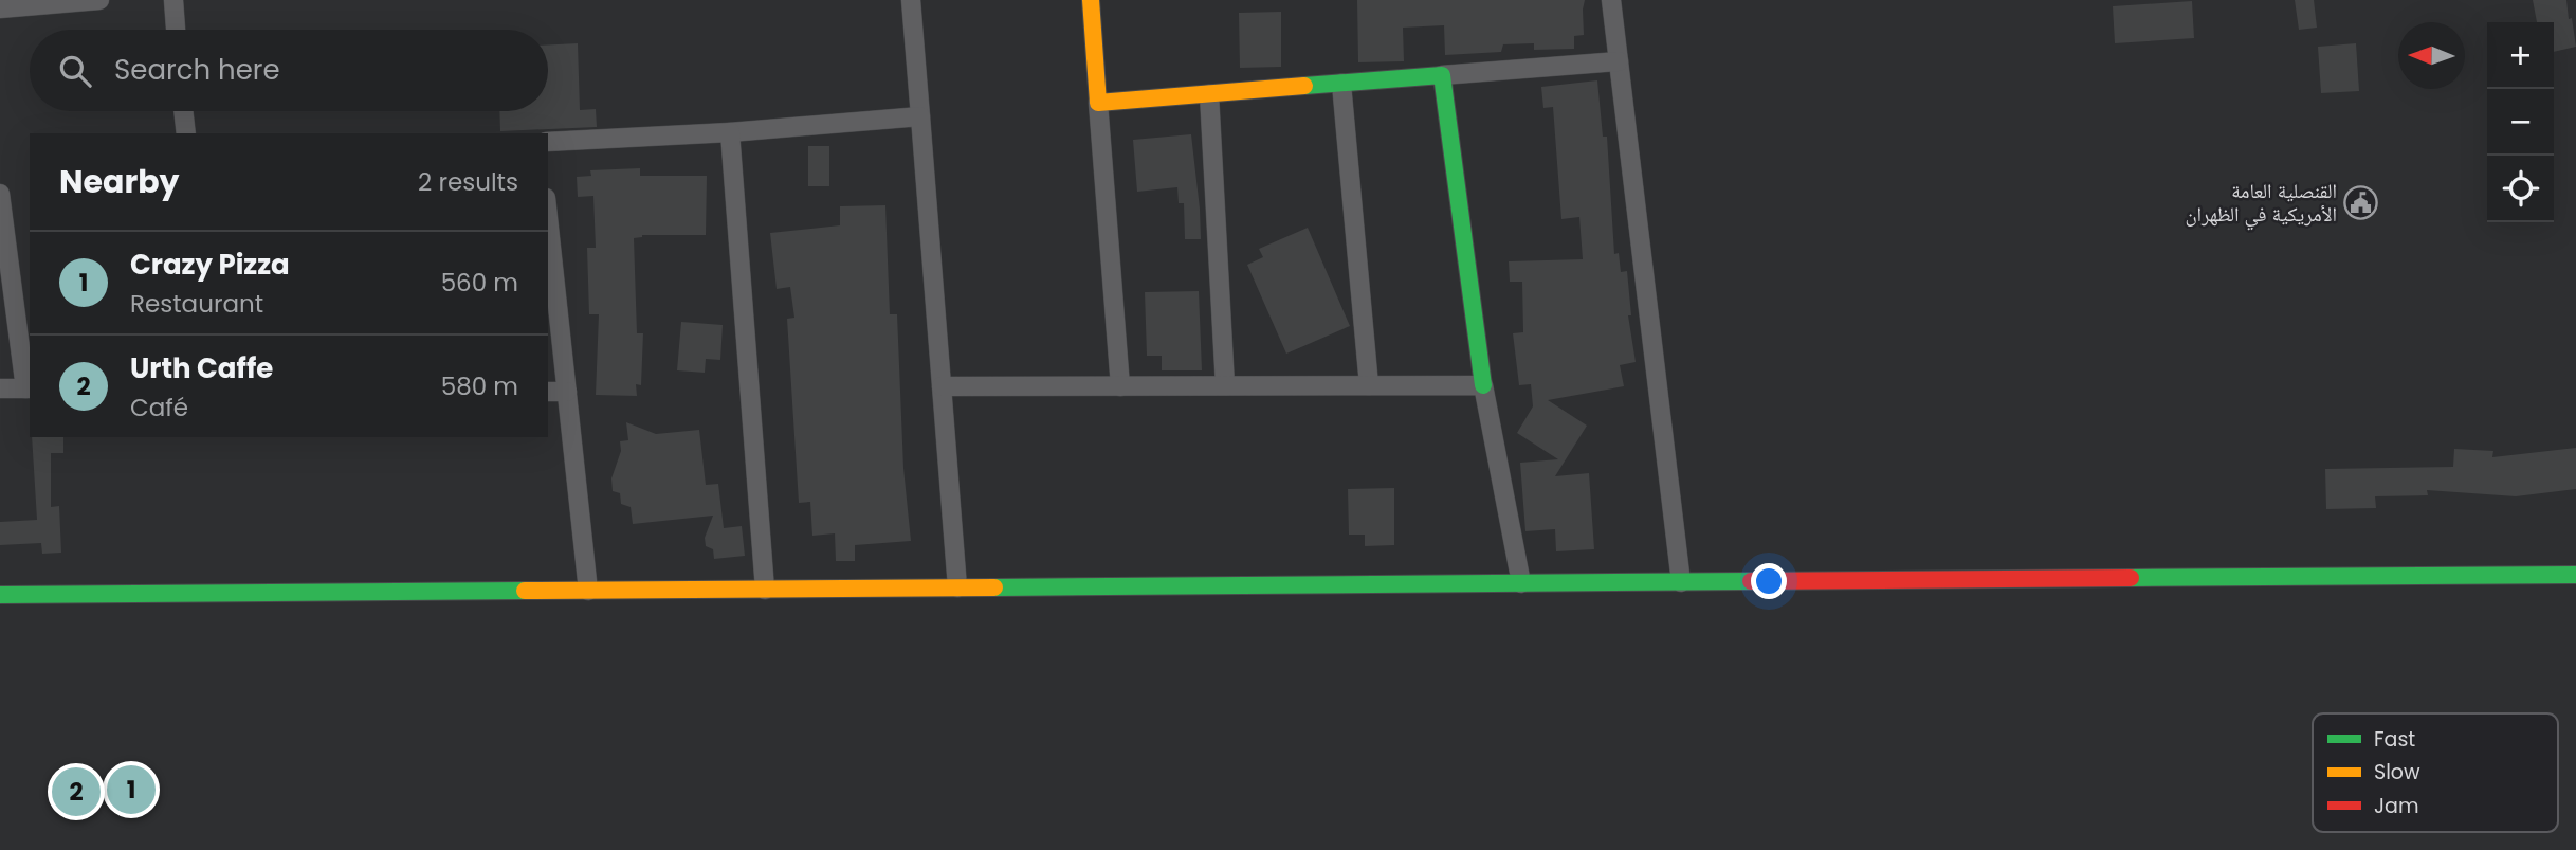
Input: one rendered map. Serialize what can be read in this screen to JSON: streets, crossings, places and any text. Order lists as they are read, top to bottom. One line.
{"places":{"public building":["القنصلية العامة الأمريكية في الظهران"]},"legend":["Fast","Slow","Jam"],"north":"left","page":{"map_buttons":["+","−"],"search":"Search here","heading":["Nearby","2 results"],"list":[{"mark":"1","name":"Crazy Pizza","note":"Restaurant","value":"560 m"},{"mark":"2","name":"Urth Caffe","note":"Café","value":"580 m"}],"pins":["1","2"]}}
